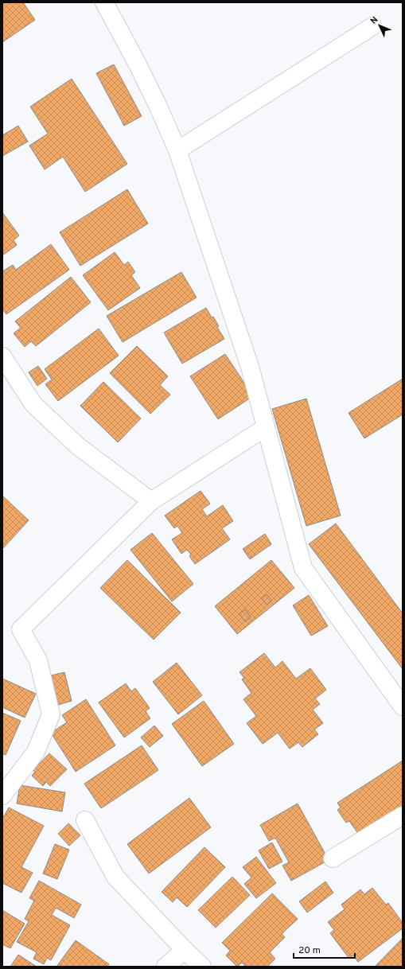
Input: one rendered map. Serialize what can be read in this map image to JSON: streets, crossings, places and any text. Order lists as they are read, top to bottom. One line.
{"scale_bar":"20 m","north":"top left"}
